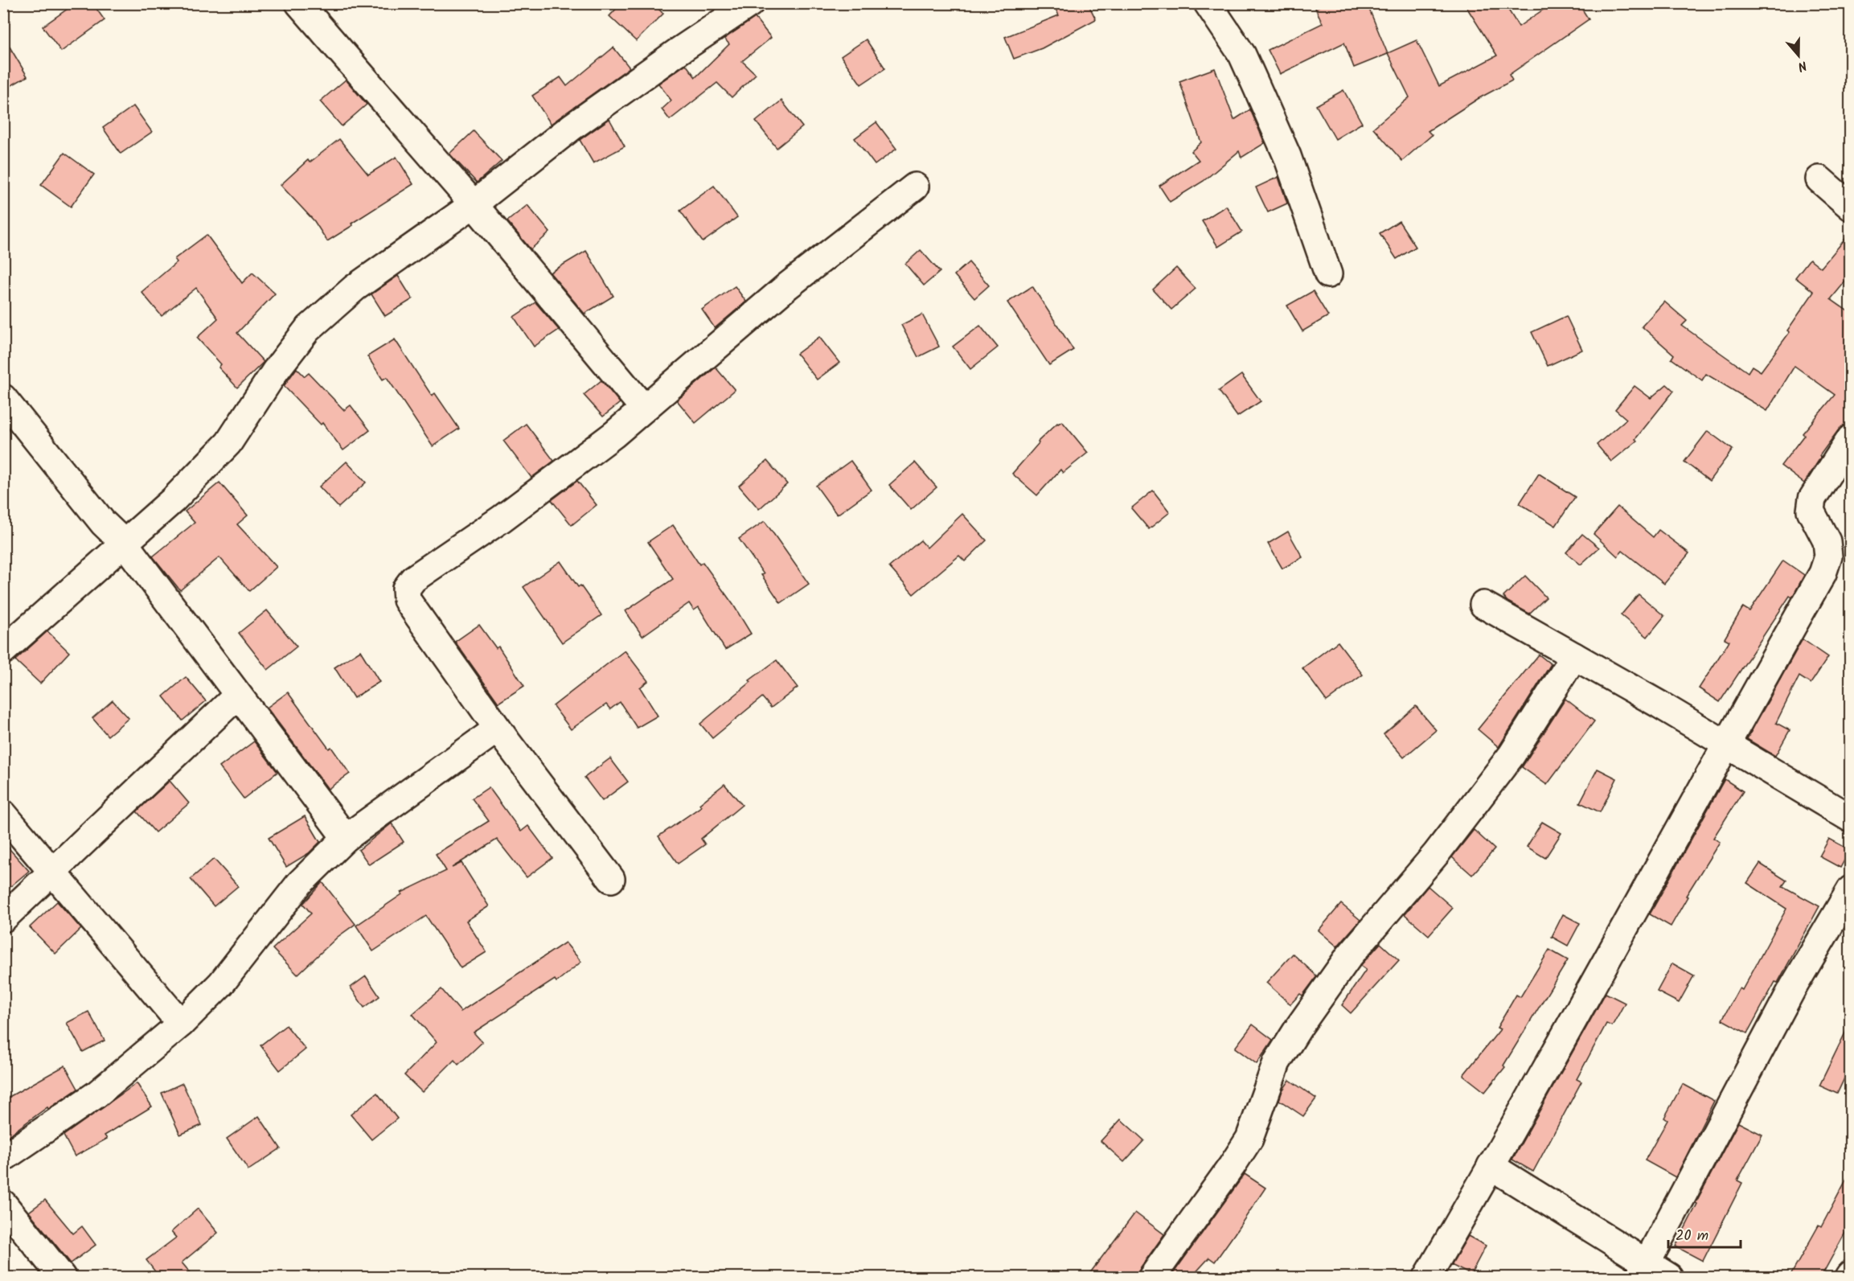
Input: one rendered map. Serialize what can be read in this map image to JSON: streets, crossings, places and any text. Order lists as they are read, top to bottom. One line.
{"scale_bar":"20 m","north":"bottom"}
